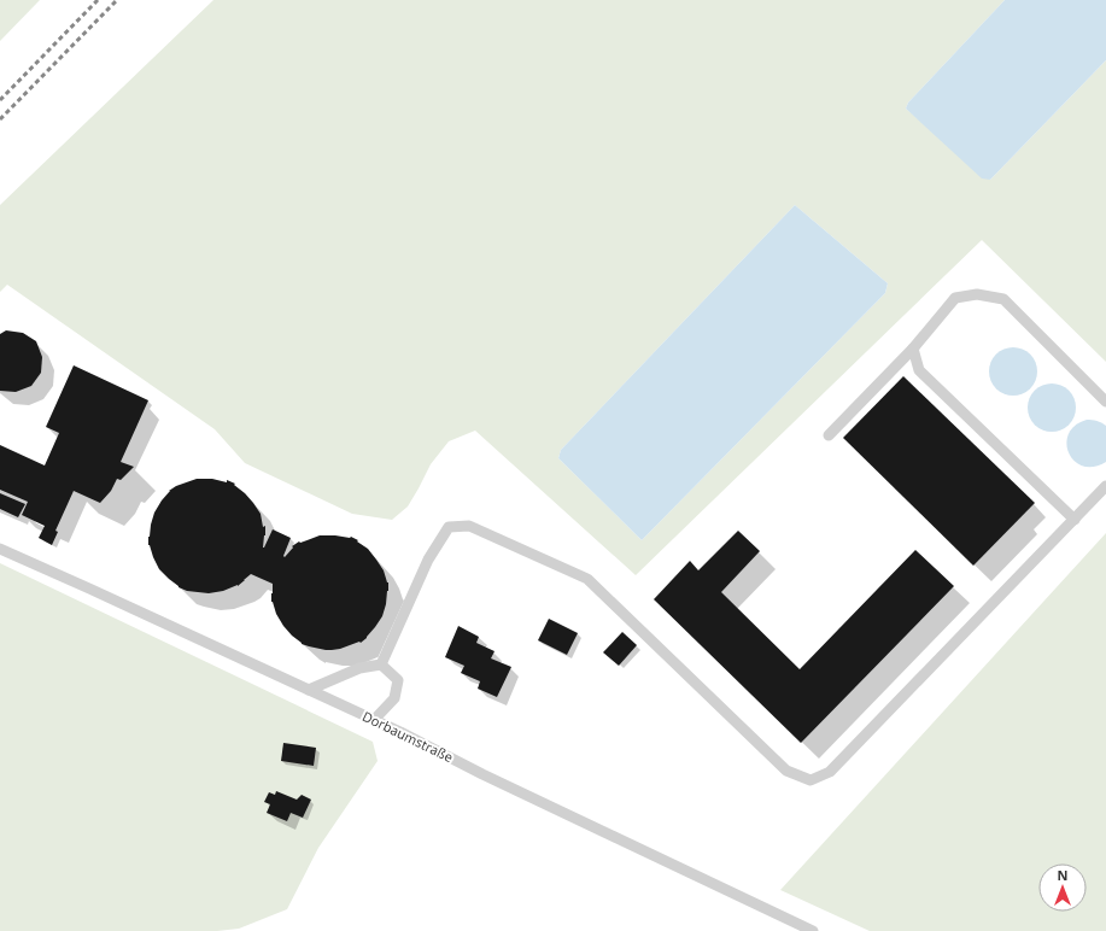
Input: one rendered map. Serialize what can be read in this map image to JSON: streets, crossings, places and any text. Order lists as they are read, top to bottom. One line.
{"streets":{"lane":["Dorbaumstraße"]},"north":"top"}
